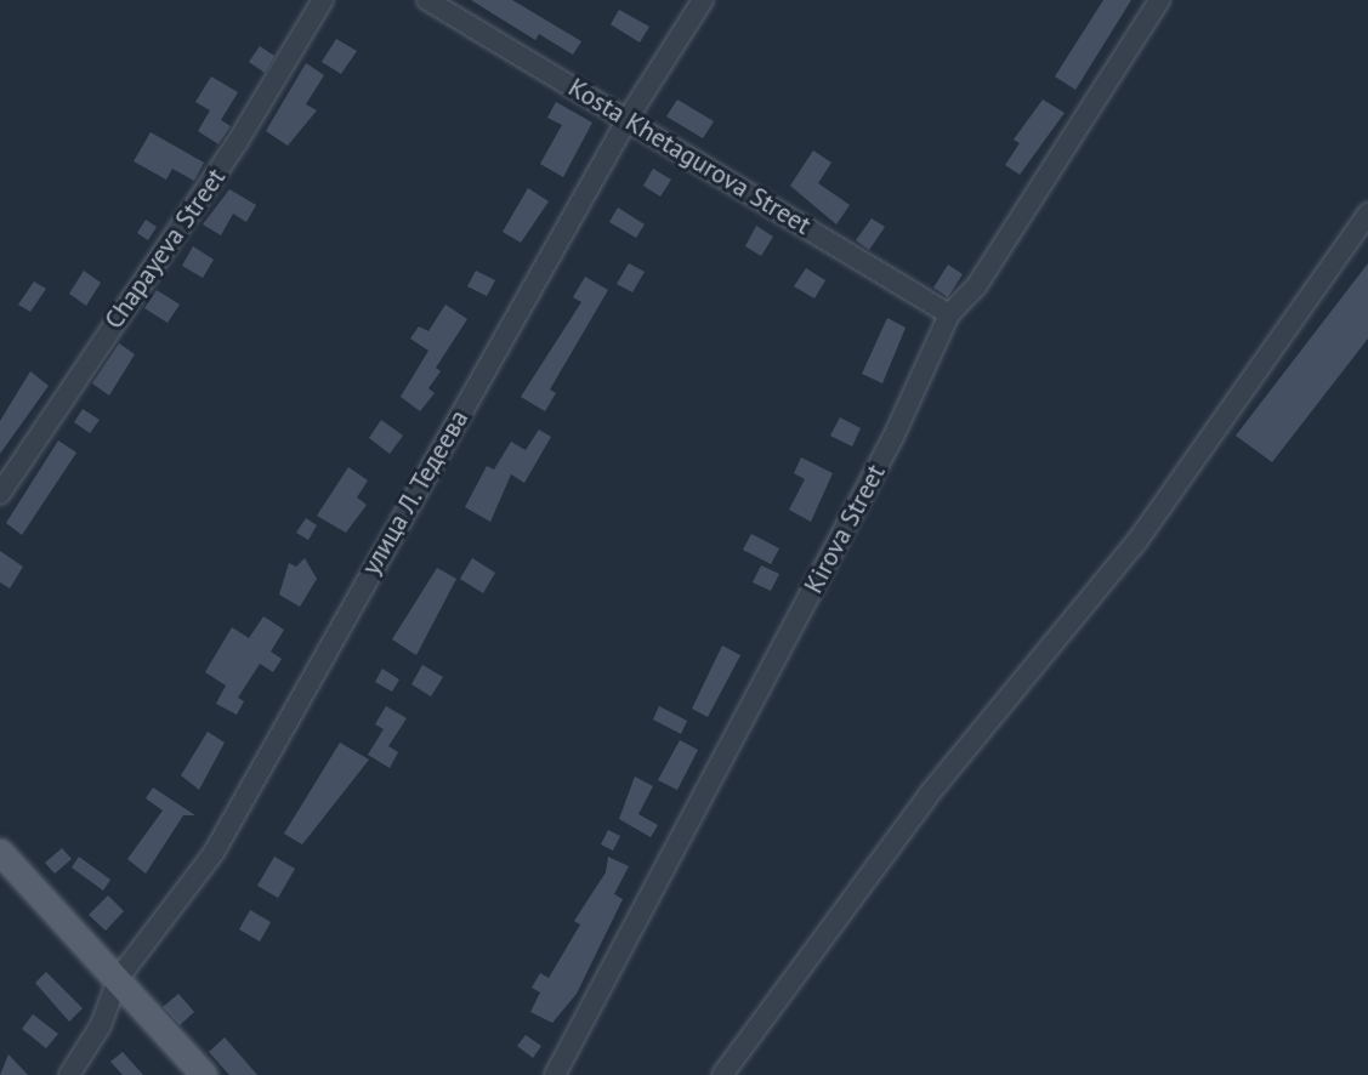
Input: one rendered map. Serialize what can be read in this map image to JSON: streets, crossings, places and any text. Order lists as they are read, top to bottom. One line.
{"streets":{"street":["Kosta Khetagurova Street","Chapayeva Street","улица Л. Тедеева","Kirova Street"]},"crossings":[["Kosta Khetagurova Street","улица Л. Тедеева"],["Kosta Khetagurova Street","Kirova Street"]]}
